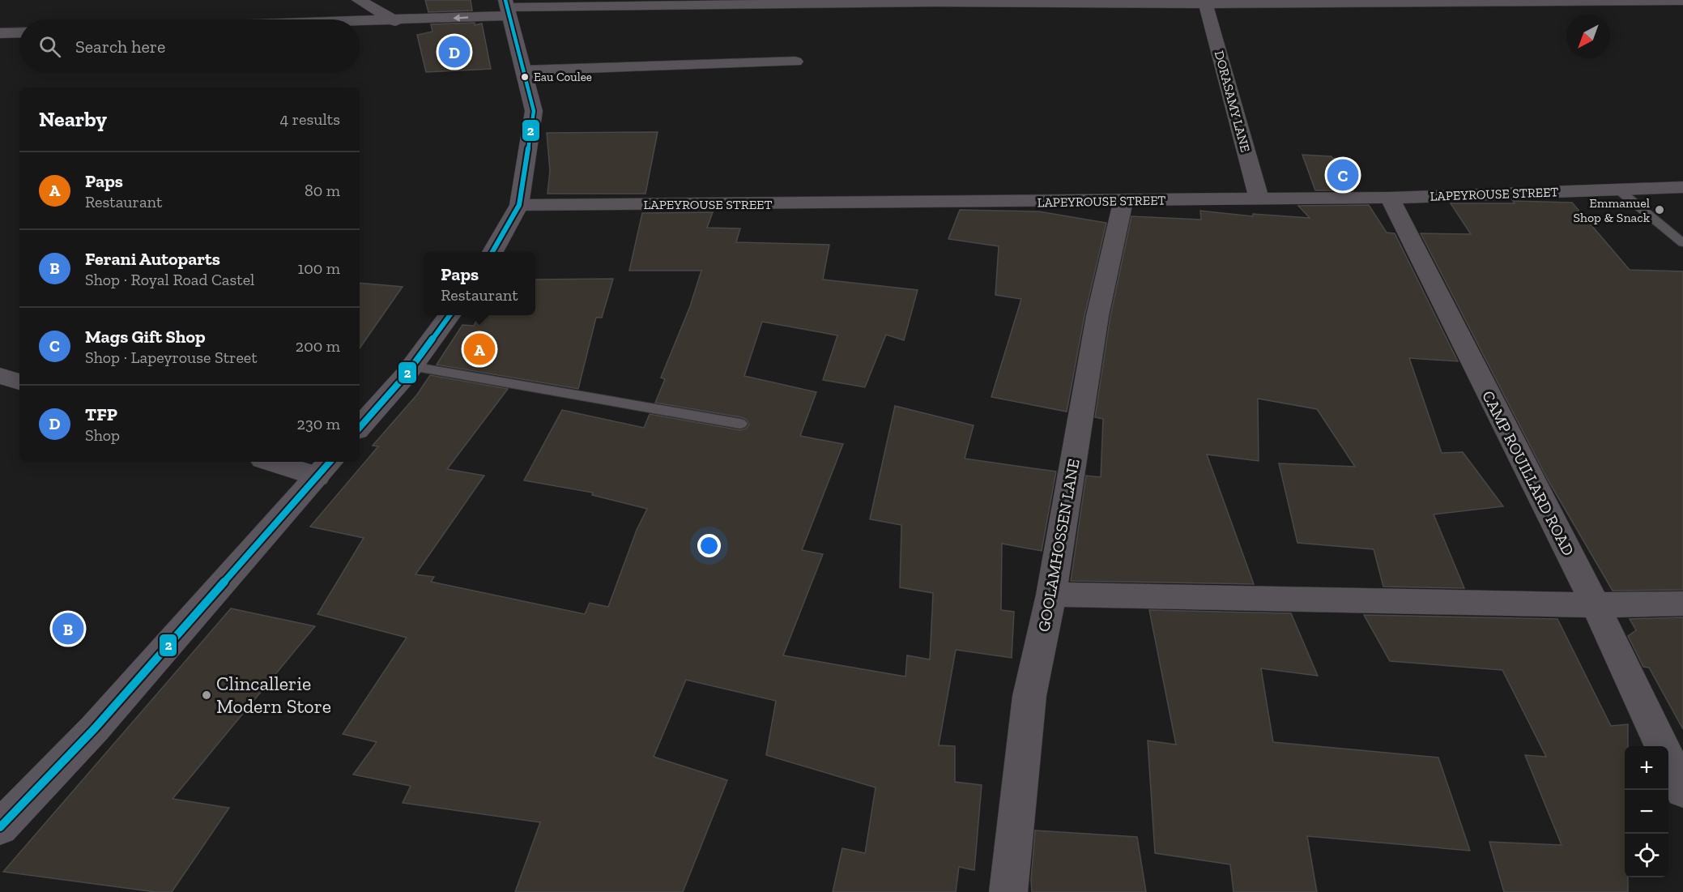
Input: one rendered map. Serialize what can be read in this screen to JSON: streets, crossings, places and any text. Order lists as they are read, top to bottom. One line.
{"streets":{"street":["DORASAMY LANE","LAPEYROUSE STREET","CAMP ROUILLARD ROAD","GOOLAMHOSSEN LANE"]},"crossings":[["DORASAMY LANE","LAPEYROUSE STREET"],["LAPEYROUSE STREET","CAMP ROUILLARD ROAD"],["LAPEYROUSE STREET","GOOLAMHOSSEN LANE"]],"places":["Eau Coulee","Emmanuel Shop & Snack","Clincallerie Modern Store"],"lines":["transit line 2"],"north":"bottom left","page":{"search":"Search here","pins":["D","C","A","B"],"heading":["Nearby","4 results"],"list":[{"mark":"A","name":"Paps","note":"Restaurant","value":"80 m"},{"mark":"B","name":"Ferani Autoparts","note":"Shop · Royal Road Castel","value":"100 m"},{"mark":"C","name":"Mags Gift Shop","note":"Shop · Lapeyrouse Street","value":"200 m"},{"mark":"D","name":"TFP","note":"Shop","value":"230 m"}],"popup":["Paps","Restaurant"],"map_buttons":["+","−"]}}
